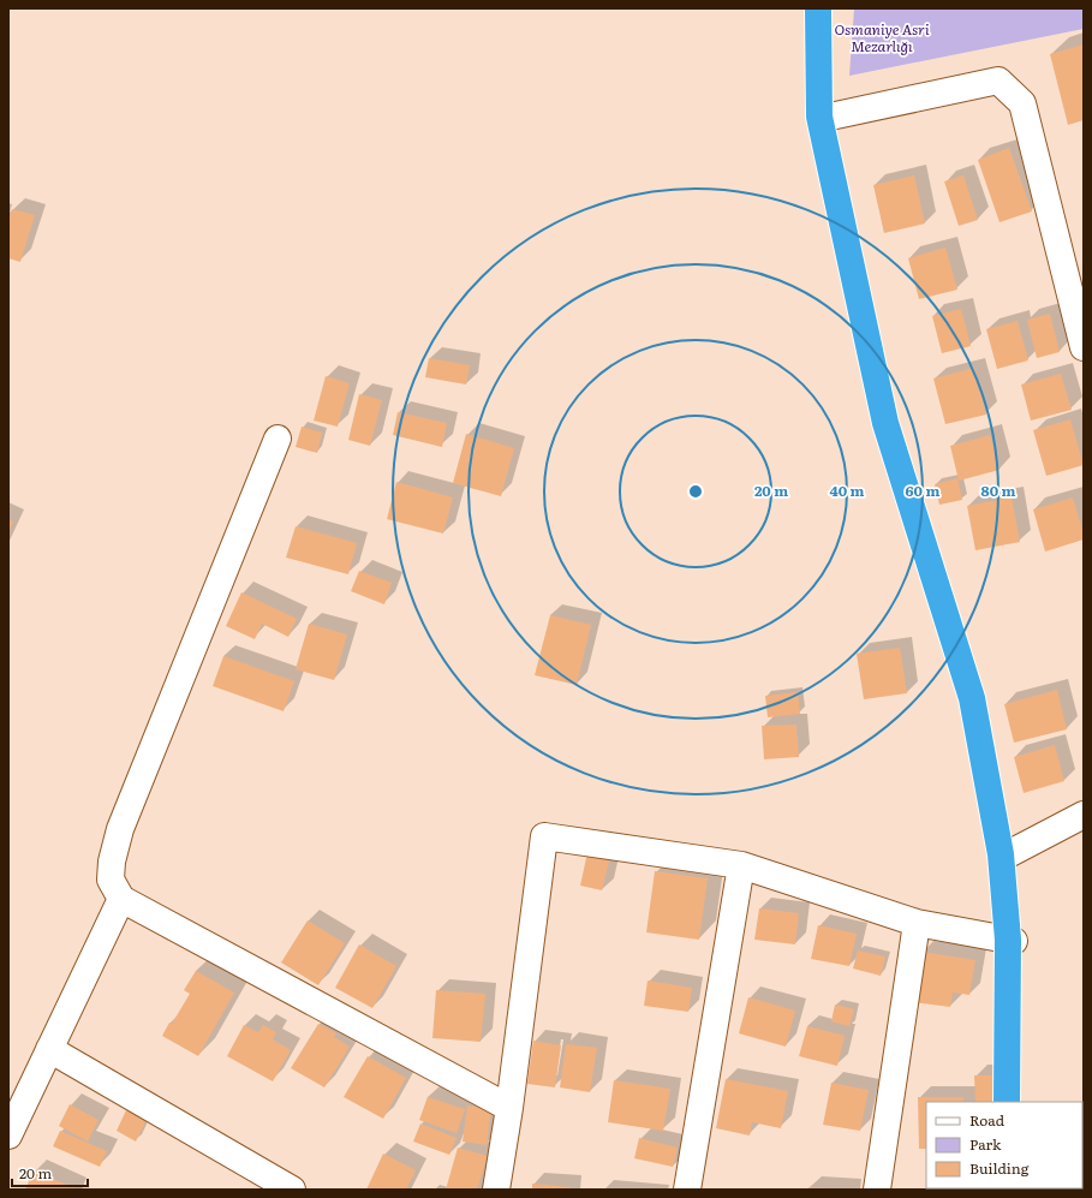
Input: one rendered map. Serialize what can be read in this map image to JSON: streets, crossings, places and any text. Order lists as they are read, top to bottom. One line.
{"parks":["Osmaniye Asri Mezarlığı"],"legend":["Road","Park","Building"],"scale_bar":"20 m","rings":["20 m","40 m","60 m","80 m"]}
